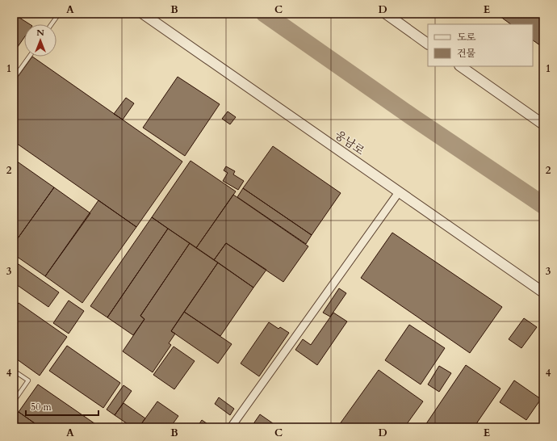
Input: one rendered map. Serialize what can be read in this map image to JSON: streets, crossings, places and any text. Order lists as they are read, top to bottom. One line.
{"streets":{"street":["웅남로"]},"legend":["도로","건물"],"scale_bar":"50 m","north":"top","grid":{"columns":["A","B","C","D","E"],"rows":["1","2","3","4"]}}
